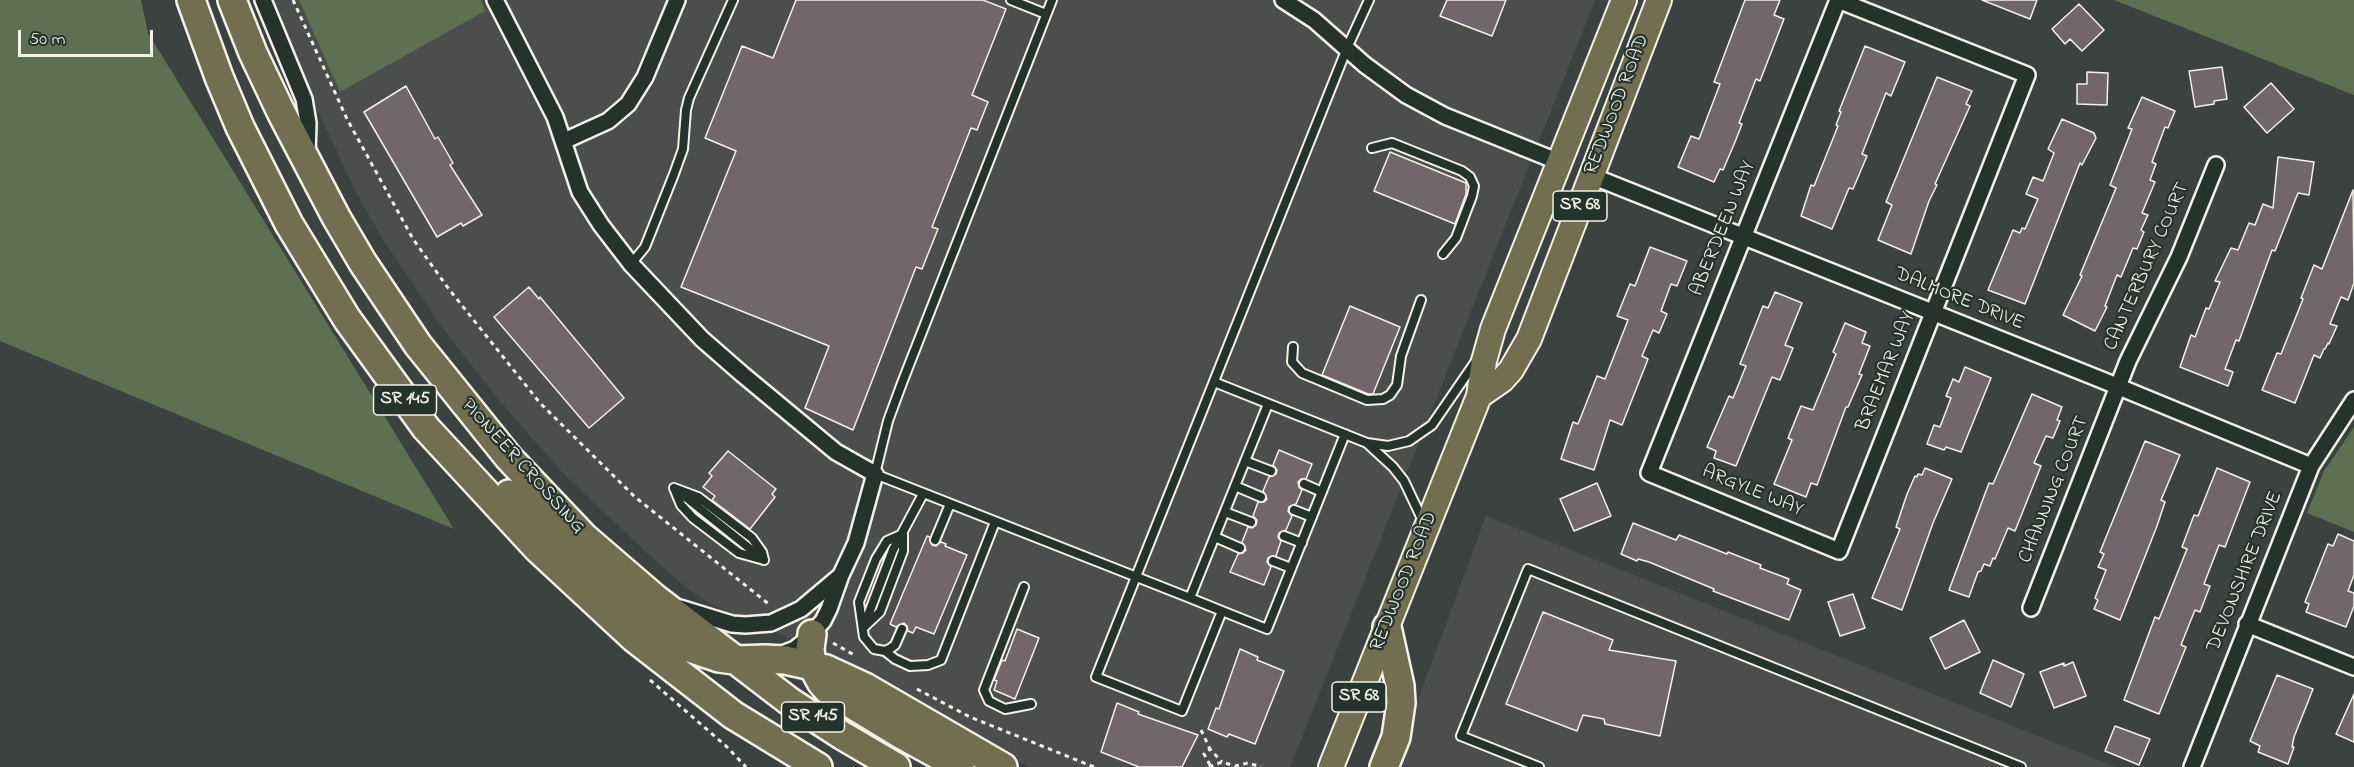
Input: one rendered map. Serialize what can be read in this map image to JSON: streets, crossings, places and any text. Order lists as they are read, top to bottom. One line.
{"streets":{"highway":["SR 145","PIONEER CROSSING"],"main road":["REDWOOD ROAD","SR 68"],"street":["ABERDEEN WAY","CANTERBURY COURT","DALMORE DRIVE","BRAEMAR WAY","CHANNING COURT","ARGYLE WAY","DEVONSHIRE DRIVE"]},"crossings":[["REDWOOD ROAD","DALMORE DRIVE"],["ABERDEEN WAY","DALMORE DRIVE"],["ABERDEEN WAY","BRAEMAR WAY"],["ABERDEEN WAY","ARGYLE WAY"],["CANTERBURY COURT","DALMORE DRIVE"],["CANTERBURY COURT","CHANNING COURT"],["DALMORE DRIVE","BRAEMAR WAY"],["DALMORE DRIVE","CHANNING COURT"],["DALMORE DRIVE","DEVONSHIRE DRIVE"],["BRAEMAR WAY","ARGYLE WAY"]],"scale_bar":"50 m"}
